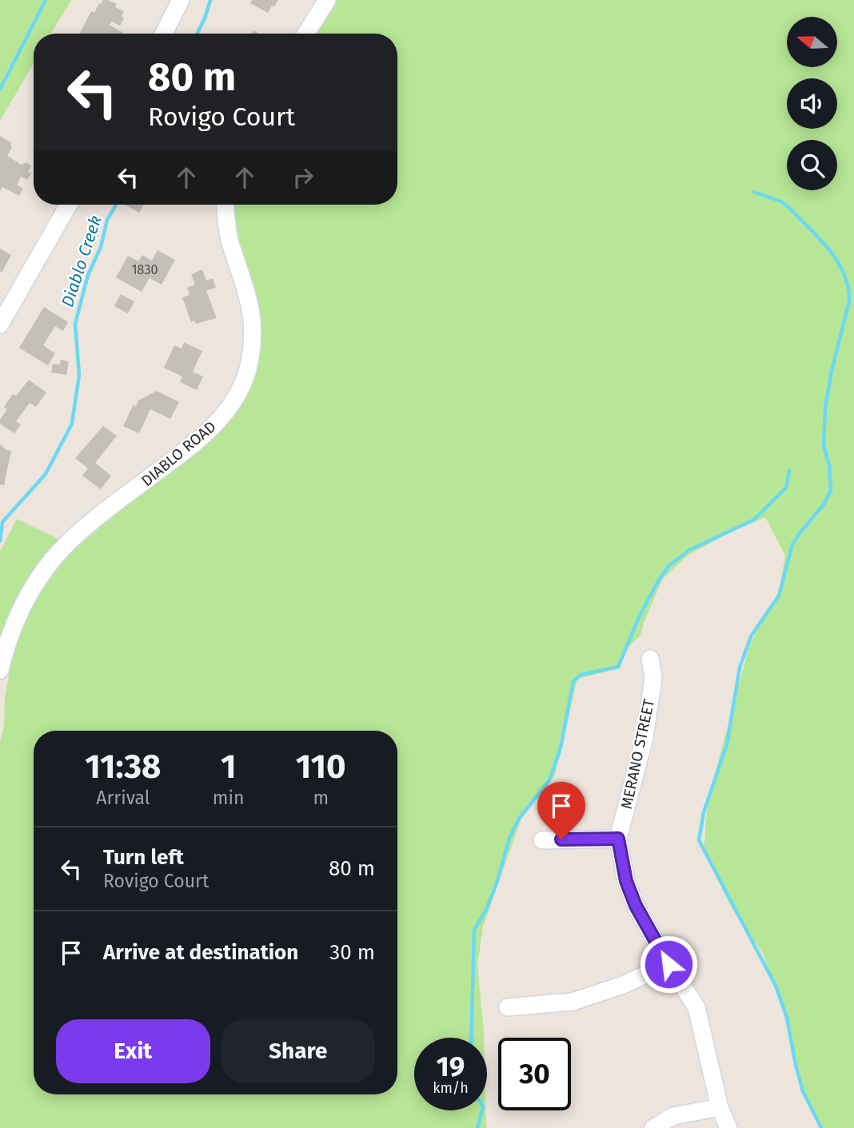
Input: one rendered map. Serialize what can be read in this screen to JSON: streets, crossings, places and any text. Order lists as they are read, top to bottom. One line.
{"streets":{"street":["DIABLO ROAD","MERANO STREET"]},"water":["Diablo Creek"],"house_numbers":["1830"],"north":"left","page":{"turn":["80 m","Rovigo Court"],"eta":["11:38","Arrival","1","min","110","m"],"list":[{"name":"Turn left","note":"Rovigo Court","value":"80 m"},{"name":"Arrive at destination","value":"30 m"}],"buttons":["Exit","Share"],"speed":"19 km/h","limit":"30"}}
